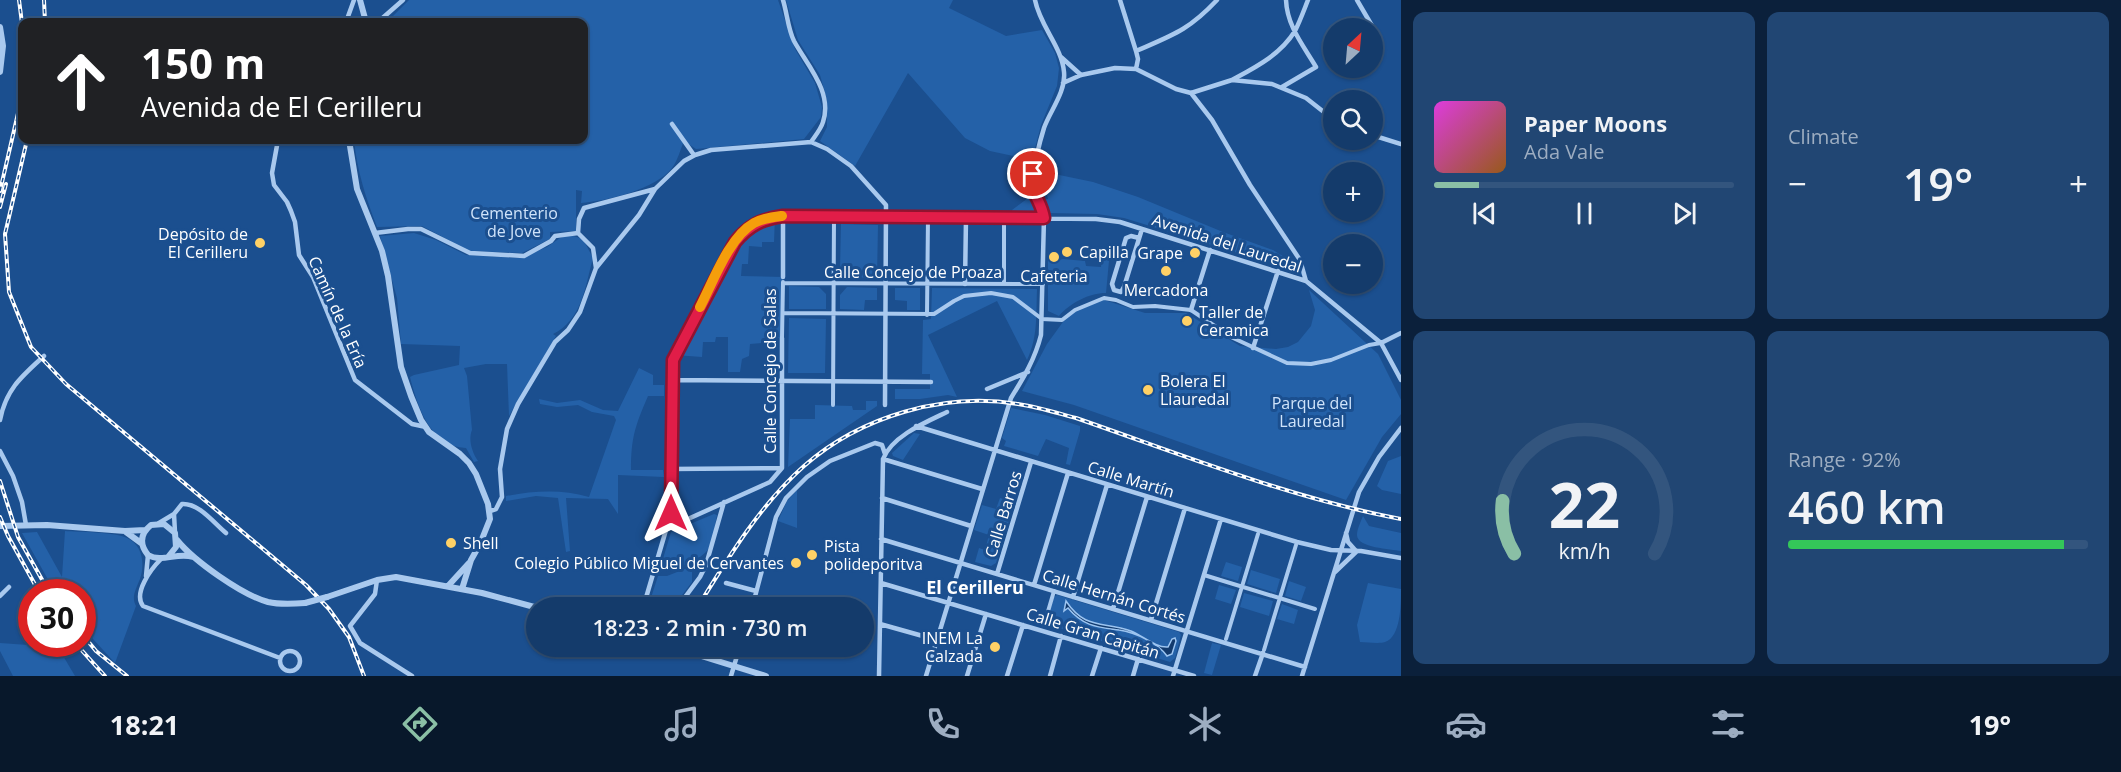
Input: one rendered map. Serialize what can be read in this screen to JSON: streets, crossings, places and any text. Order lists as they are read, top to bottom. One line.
{"streets":{"street":["Avenida del Lauredal","Calle Concejo de Proaza","Camín de la Ería","Calle Concejo de Salas","Calle Martín","Calle Barros","Calle Hernán Cortés","Calle Gran Capitán"]},"crossings":[["Avenida del Lauredal","Calle Concejo de Salas"],["Calle Concejo de Proaza","Calle Concejo de Salas"],["Calle Martín","Calle Barros"],["Calle Barros","Calle Hernán Cortés"]],"districts":["El Cerilleru"],"parks":["Cementerio de Jove","Parque del Lauredal"],"places":["Depósito de El Cerilleru","Capilla","Grape","Cafeteria","Mercadona","Taller de Ceramica","Bolera El Llauredal","Shell","Pista polideporitva","Colegio Público Miguel de Cervantes","INEM La Calzada"],"north":"top right","page":{"tile":["Climate",["Range · 92%","460 km"]],"map_buttons":["+","−"],"turn":["150 m","Avenida de El Cerilleru"],"song":["Paper Moons","Ada Vale"],"heat":["−","19°","+"],"limit":"30","trip":"18:23 · 2 min · 730 m","tabs":["18:21","19°"],"gauge":["22","km/h"]}}
